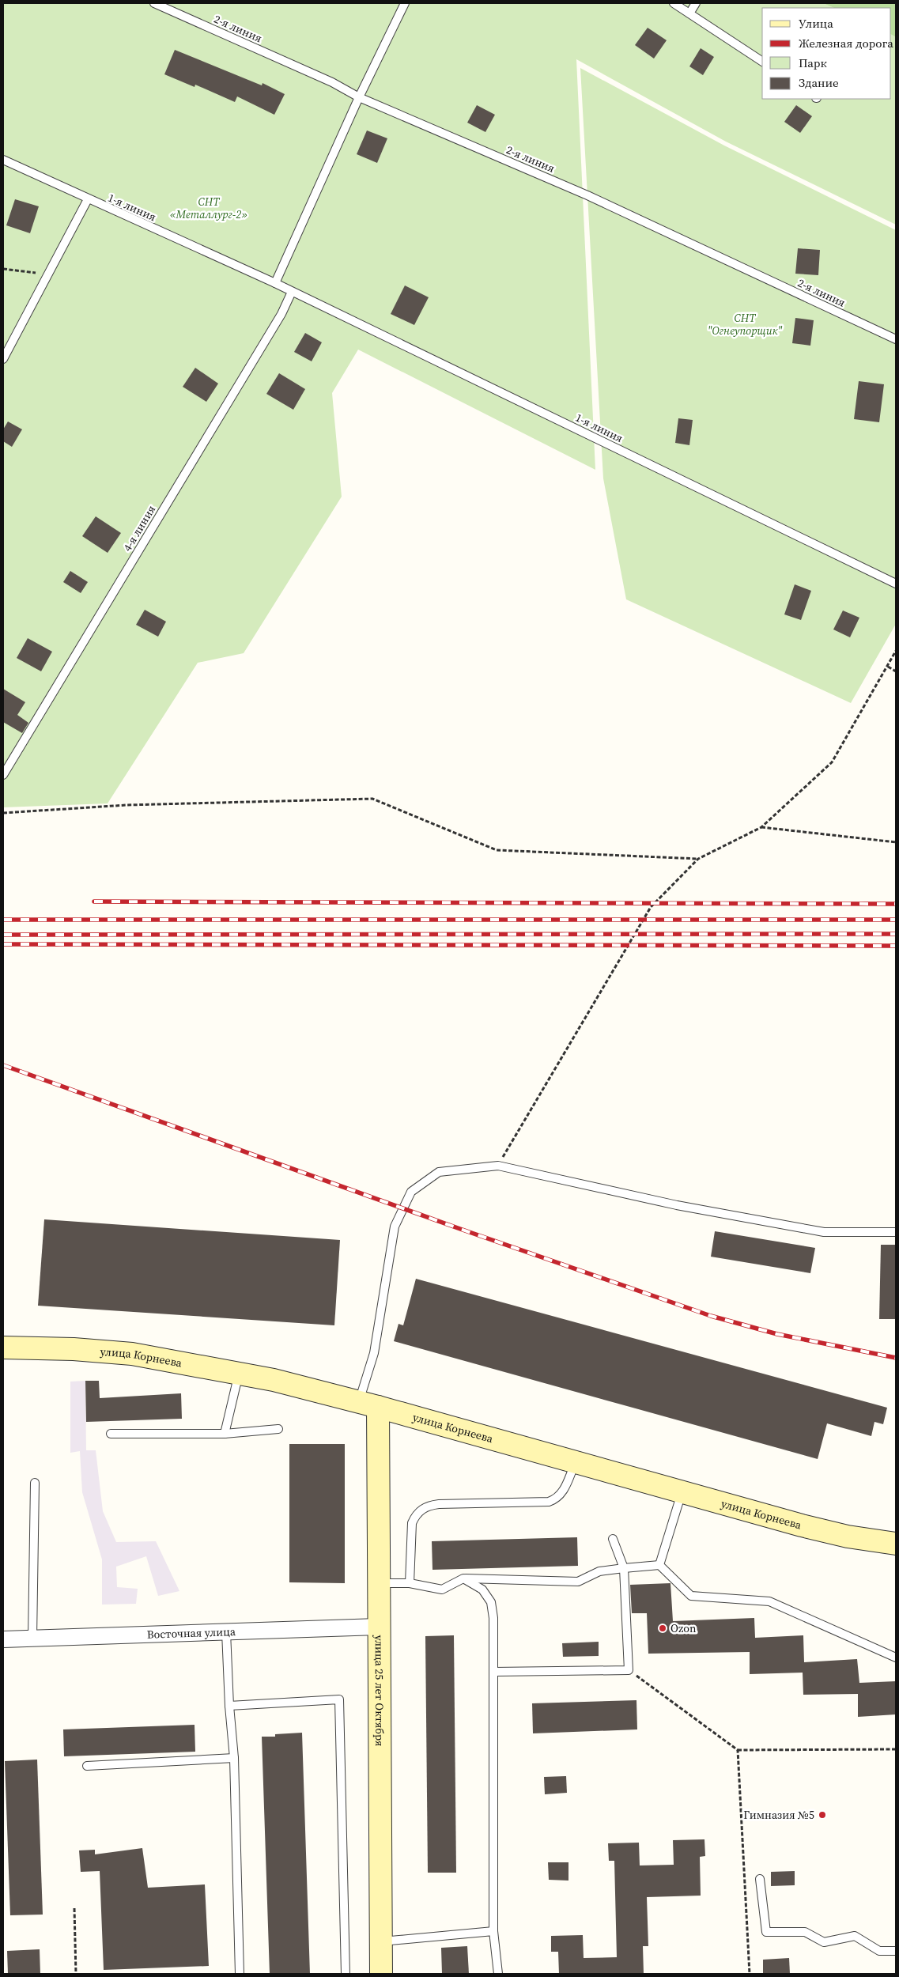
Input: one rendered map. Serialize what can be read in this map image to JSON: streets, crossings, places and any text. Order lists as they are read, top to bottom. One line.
{"streets":{"street":["улица Корнеева","Восточная улица","улица 25 лет Октября"],"lane":["2-я линия","1-я линия","4-я линия"]},"crossings":[["1-я линия","4-я линия"],["улица Корнеева","улица 25 лет Октября"],["Восточная улица","улица 25 лет Октября"]],"parks":["СНТ «Металлург-2»","СНТ \"Огнеупорщик\""],"places":["Ozon","Гимназия №5"],"legend":["Улица","Железная дорога","Парк","Здание"]}
